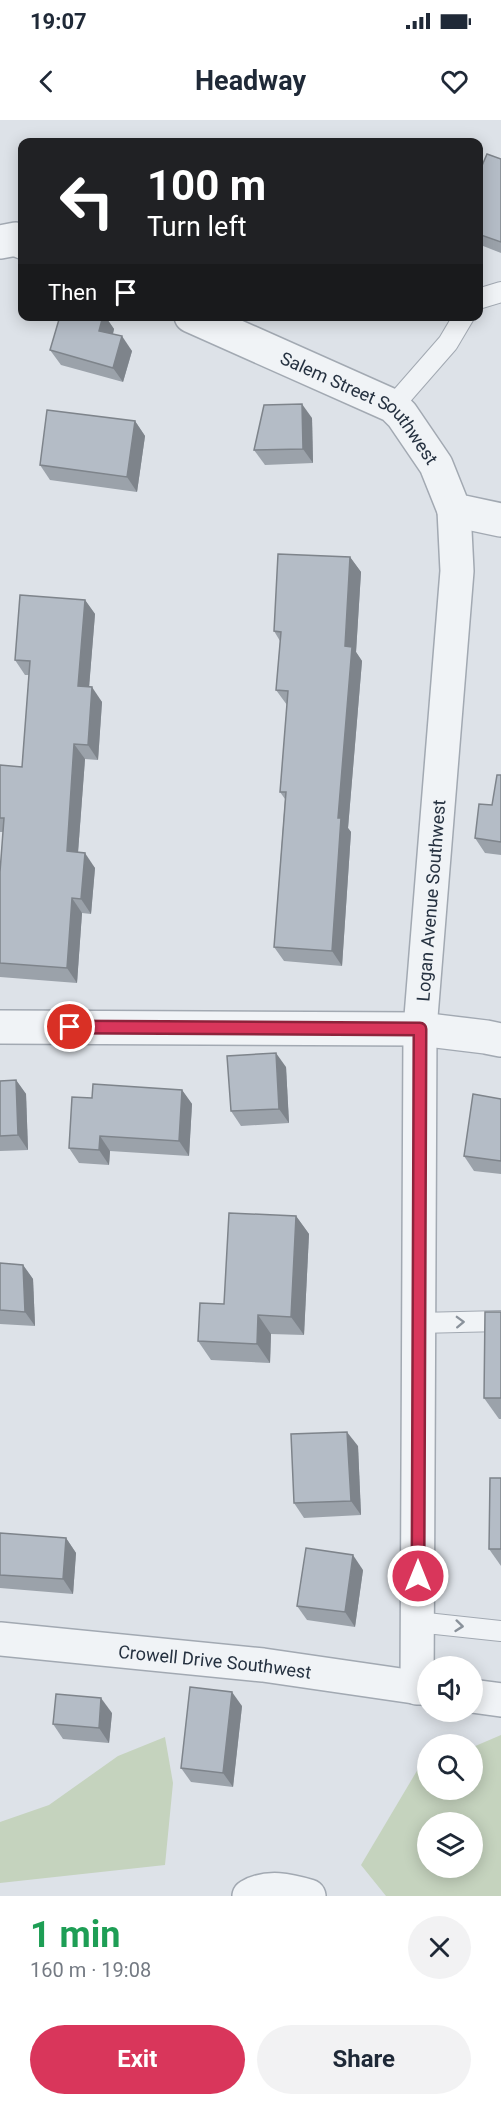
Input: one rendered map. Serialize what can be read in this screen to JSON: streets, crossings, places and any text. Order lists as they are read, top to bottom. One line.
{"streets":{"street":["Salem Street Southwest","Logan Avenue Southwest","Crowell Drive Southwest"]},"crossings":[["Salem Street Southwest","Logan Avenue Southwest"]],"page":{"status":"19:07","header":"Headway","turn":["100 m","Turn left"],"then":"Then","heading":["1 min","160 m · 19:08"],"buttons":["Exit","Share"]}}
